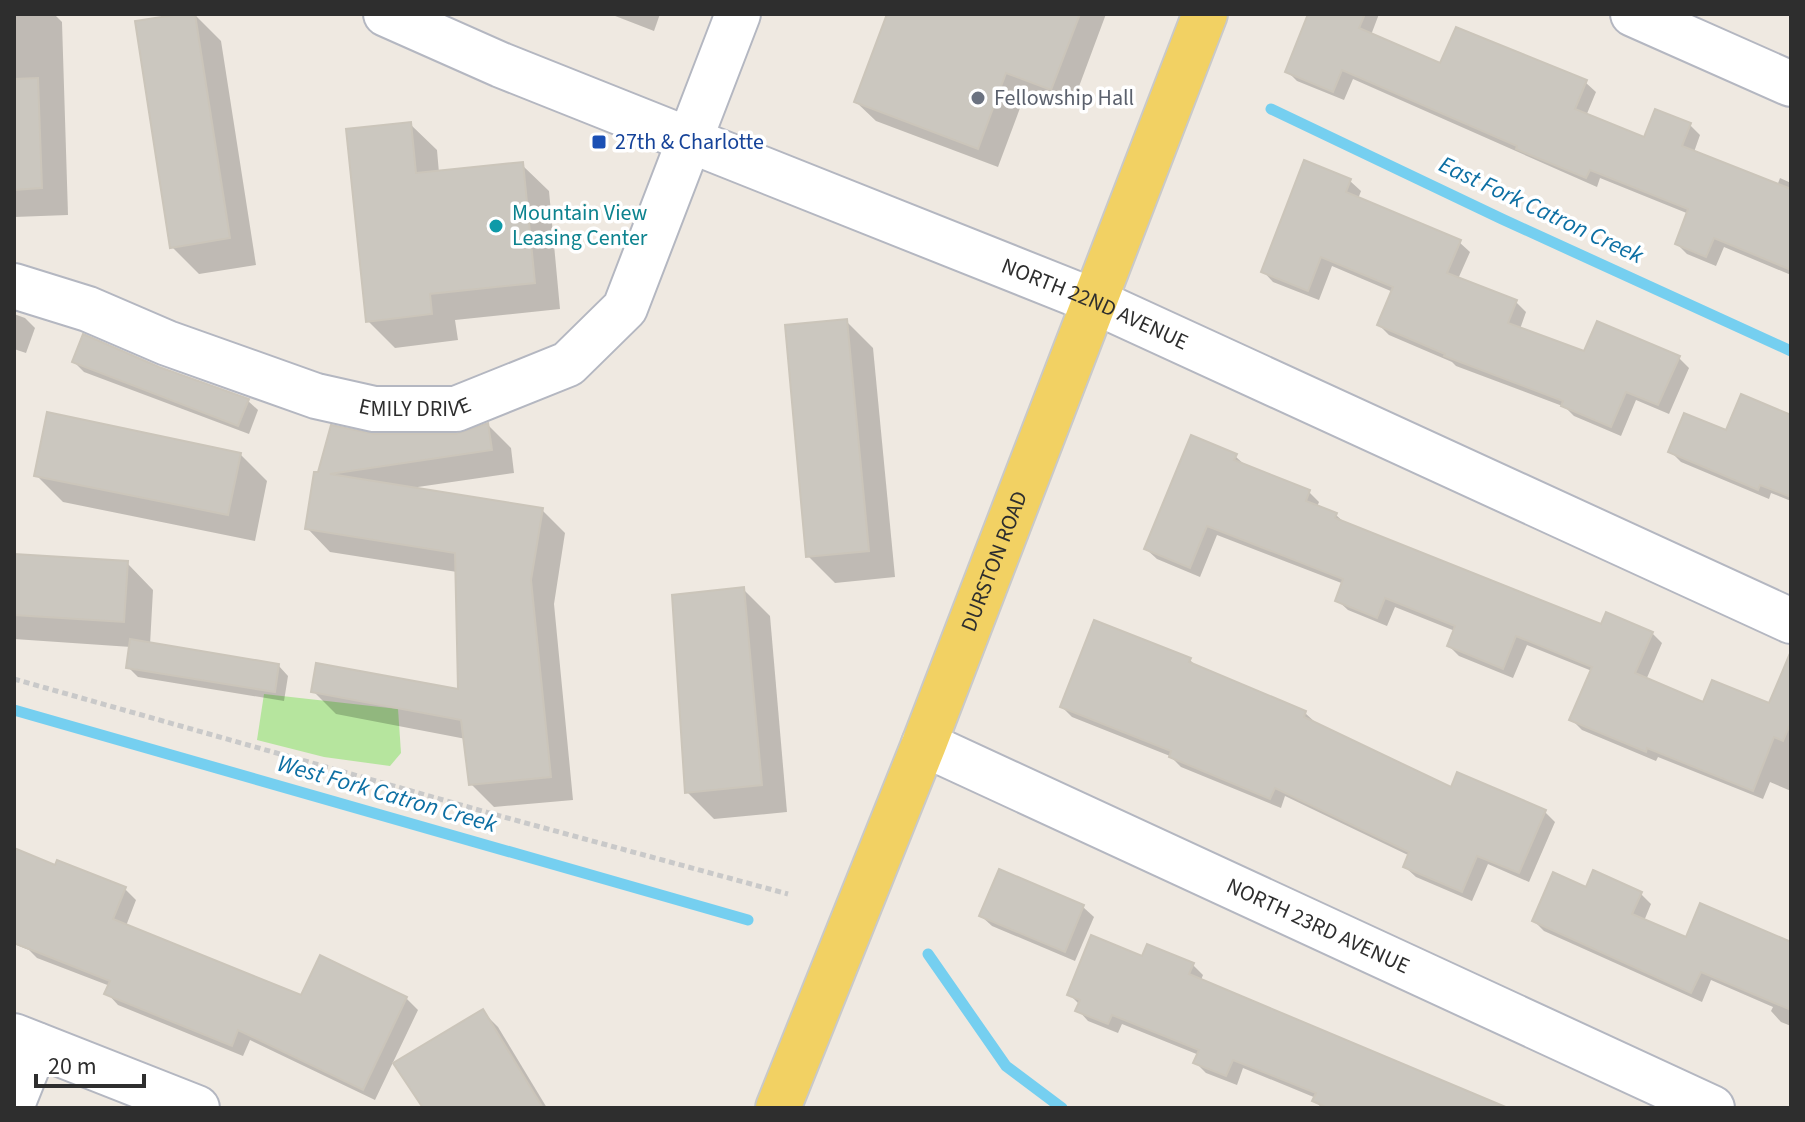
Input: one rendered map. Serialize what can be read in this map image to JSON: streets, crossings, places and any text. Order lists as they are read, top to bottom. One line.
{"streets":{"main road":["DURSTON ROAD"],"street":["NORTH 22ND AVENUE","EMILY DRIVE","NORTH 23RD AVENUE"]},"crossings":[["NORTH 22ND AVENUE","EMILY DRIVE"],["NORTH 22ND AVENUE","DURSTON ROAD"],["DURSTON ROAD","NORTH 23RD AVENUE"]],"water":["East Fork Catron Creek","West Fork Catron Creek"],"places":{"other":["Fellowship Hall","Mountain View Leasing Center"],"transit":["27th & Charlotte"]},"scale_bar":"20 m"}
